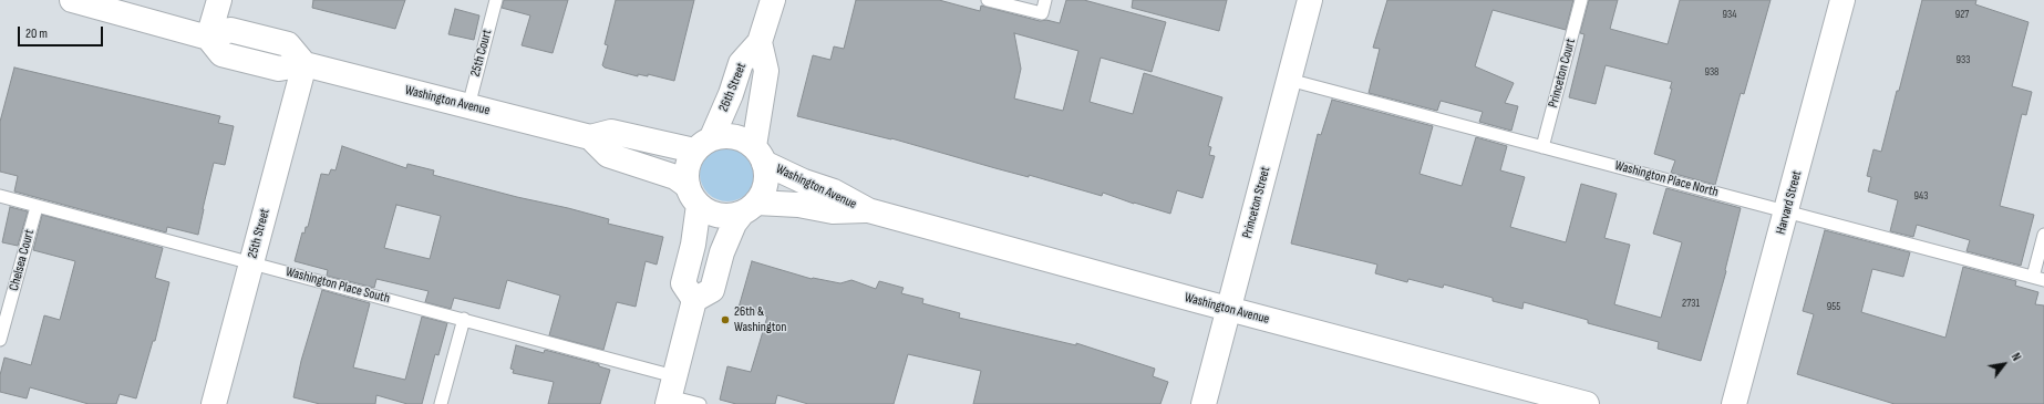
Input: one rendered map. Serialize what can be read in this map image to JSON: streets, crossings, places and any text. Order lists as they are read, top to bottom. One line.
{"streets":{"street":["26th Street","Washington Avenue","Princeton Street","Harvard Street","25th Street"],"lane":["25th Court","Princeton Court","Washington Place North","Chelsea Court","Washington Place South"]},"crossings":[["25th Court","Washington Avenue"],["Princeton Court","Washington Place North"],["26th Street","Washington Avenue"],["Washington Avenue","Princeton Street"],["Washington Avenue","25th Street"],["Washington Place North","Princeton Street"],["Washington Place North","Harvard Street"],["25th Street","Washington Place South"],["Chelsea Court","Washington Place South"]],"places":["26th & Washington"],"house_numbers":["934","927","933","938","943","2731","955"],"scale_bar":"20 m","north":"top right"}
